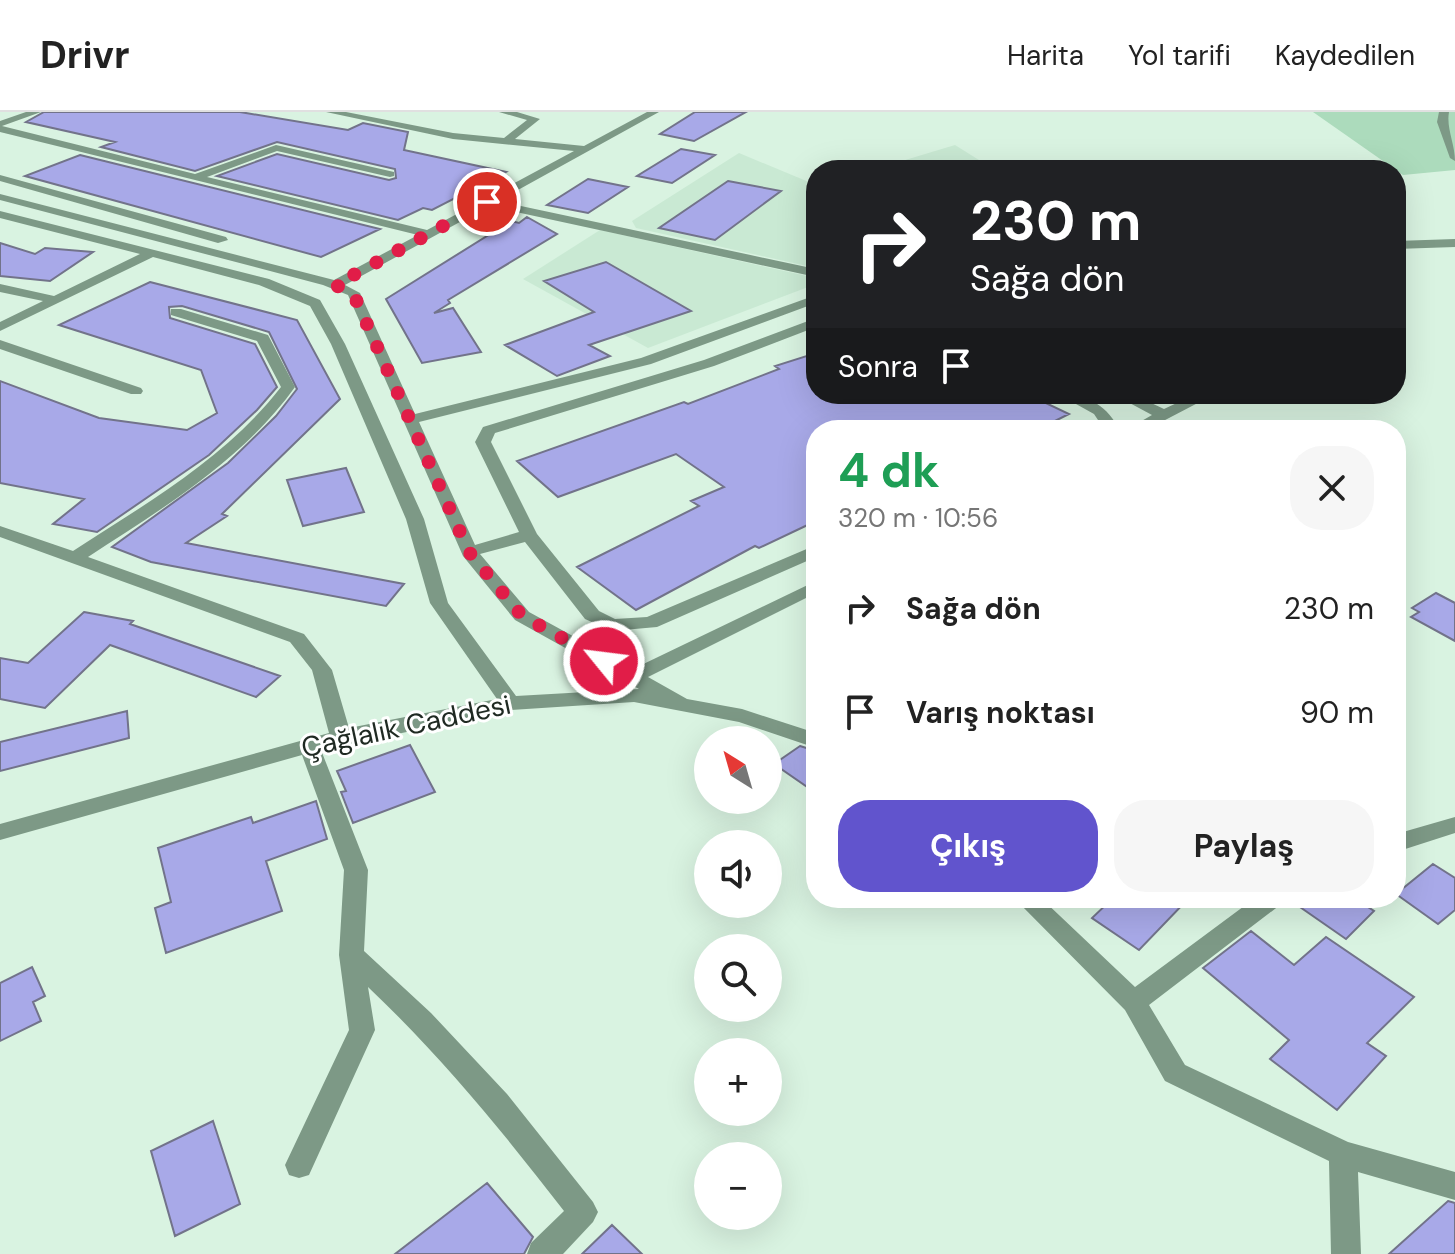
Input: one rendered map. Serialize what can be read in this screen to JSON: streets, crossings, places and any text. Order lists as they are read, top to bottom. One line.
{"streets":{"street":["Çağlalık Caddesi"]},"north":"top left","page":{"header":"Drivr","nav":["Harita","Yol tarifi","Kaydedilen"],"turn":["230 m","Sağa dön"],"then":"Sonra","heading":["4 dk","320 m · 10:56"],"list":[{"name":"Sağa dön","value":"230 m"},{"name":"Varış noktası","value":"90 m"}],"map_buttons":["+","−"],"buttons":["Çıkış","Paylaş"]}}
